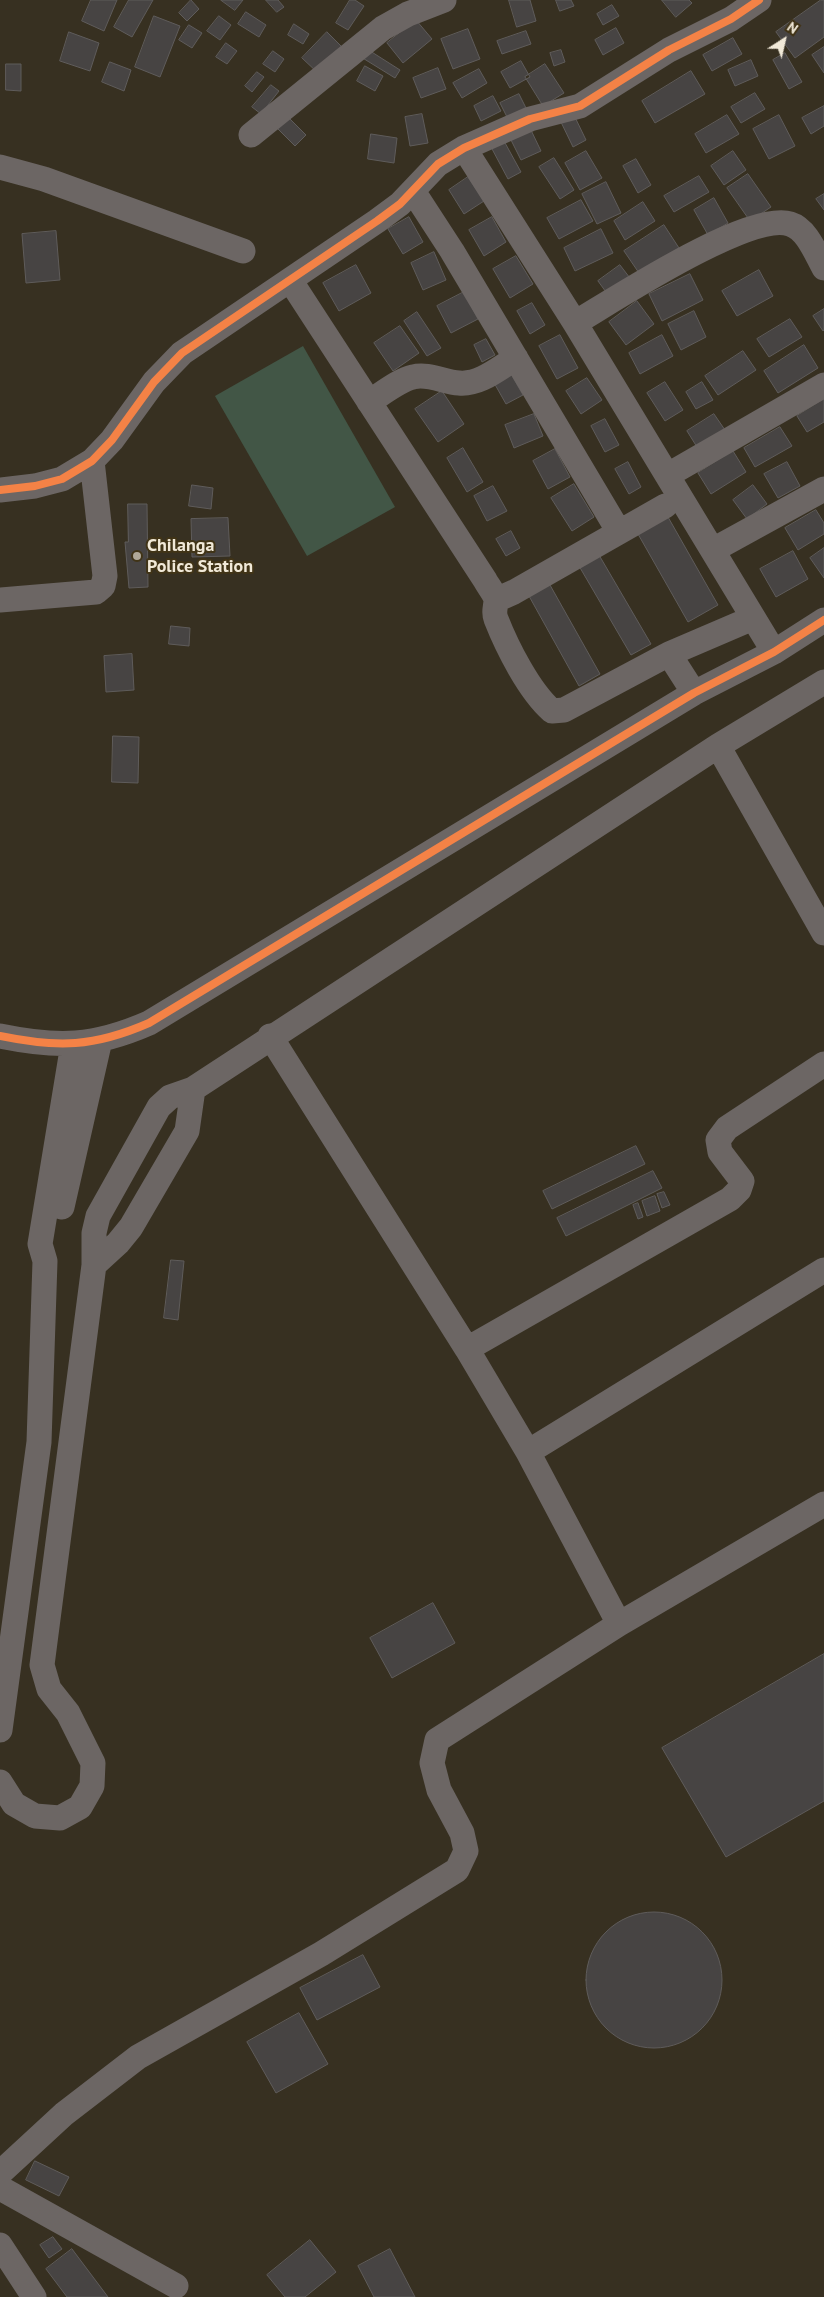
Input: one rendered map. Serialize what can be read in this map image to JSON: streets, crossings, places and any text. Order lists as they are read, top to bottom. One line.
{"places":["Chilanga Police Station"],"north":"top right"}
